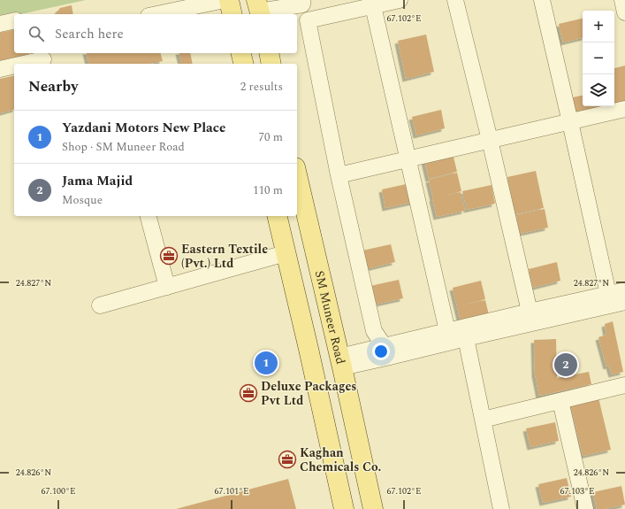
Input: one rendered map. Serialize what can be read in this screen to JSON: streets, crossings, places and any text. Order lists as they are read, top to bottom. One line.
{"streets":{"main road":["SM Muneer Road"]},"places":{"office":["Eastern Textile (Pvt.) Ltd","Deluxe Packages Pvt Ltd","Kaghan Chemicals Co."]},"page":{"map_buttons":["+","−"],"search":"Search here","heading":["Nearby","2 results"],"list":[{"mark":"1","name":"Yazdani Motors New Place","note":"Shop · SM Muneer Road","value":"70 m"},{"mark":"2","name":"Jama Majid","note":"Mosque","value":"110 m"}],"pins":["1","2"]},"coordinates":["67.102°E","24.827°N","24.826°N","67.100°E","67.101°E","67.103°E"]}
